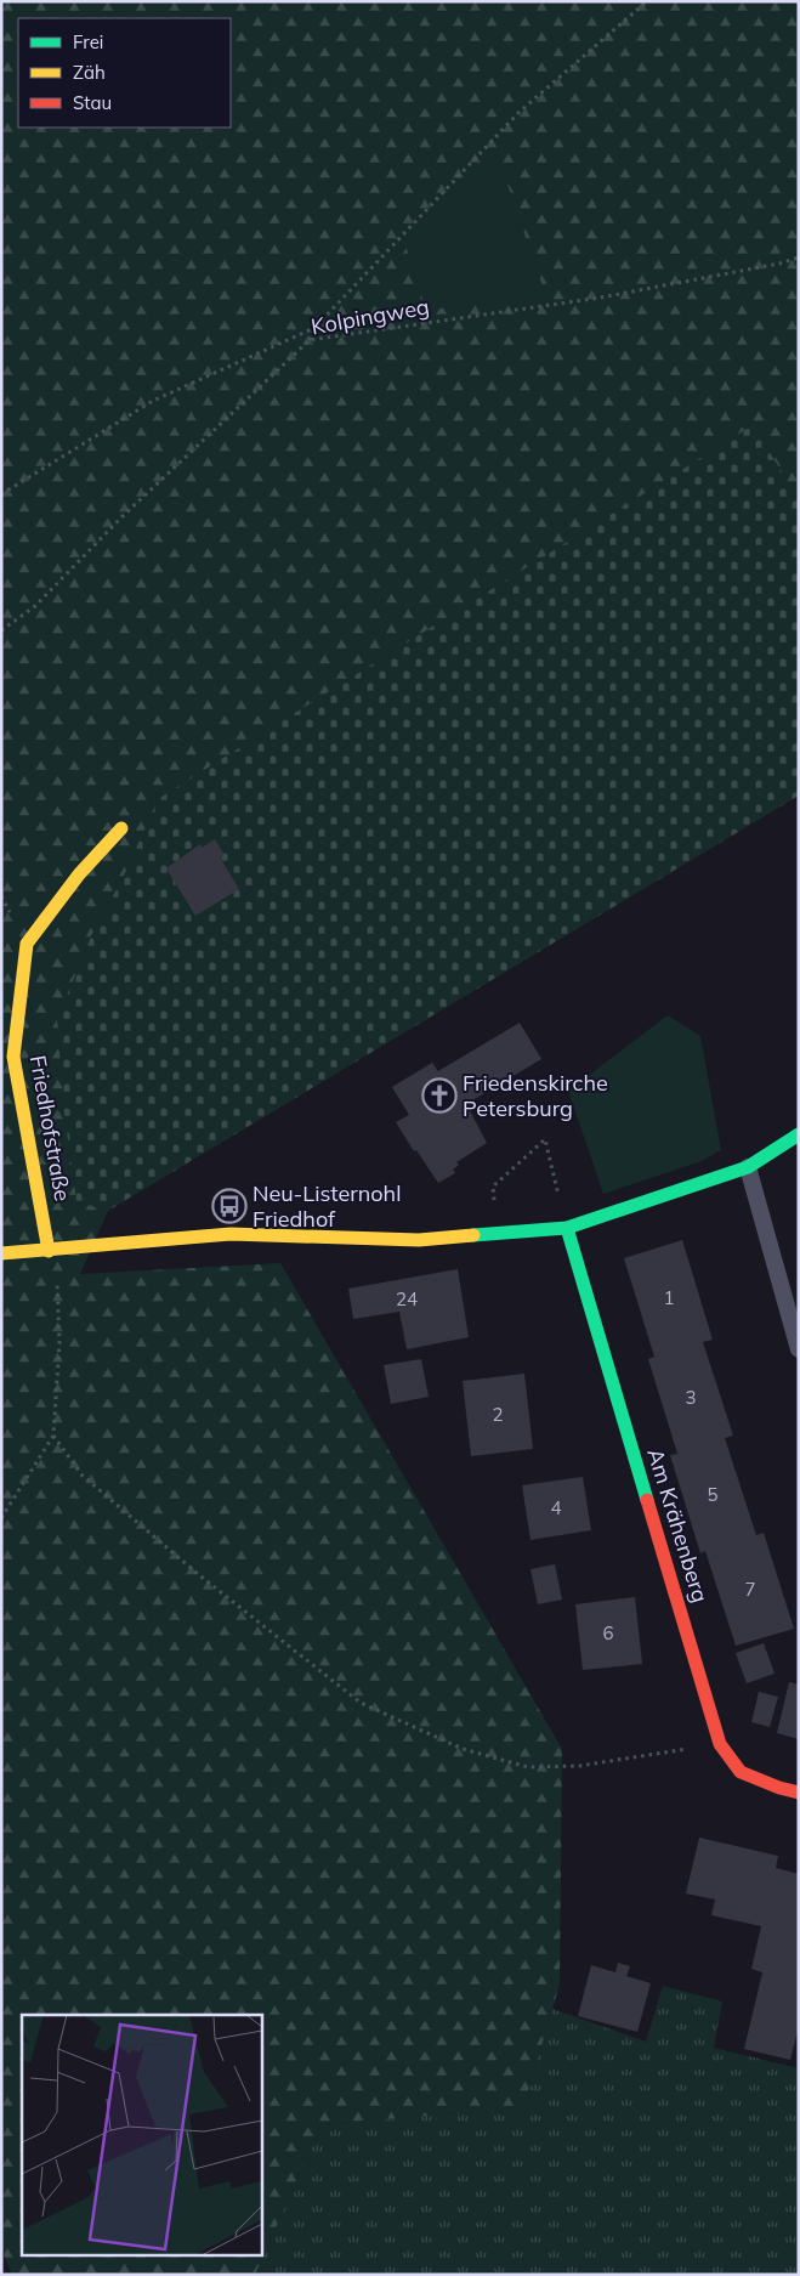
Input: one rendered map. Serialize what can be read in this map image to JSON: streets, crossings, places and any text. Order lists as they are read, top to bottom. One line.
{"streets":{"street":["Friedhofstraße","Am Krähenberg"],"path":["Kolpingweg"]},"places":{"church":["Friedenskirche Petersburg"],"bus stop":["Neu-Listernohl Friedhof"]},"house_numbers":["1","24","3","2","5","4","7","6"],"legend":["Frei","Zäh","Stau"]}
